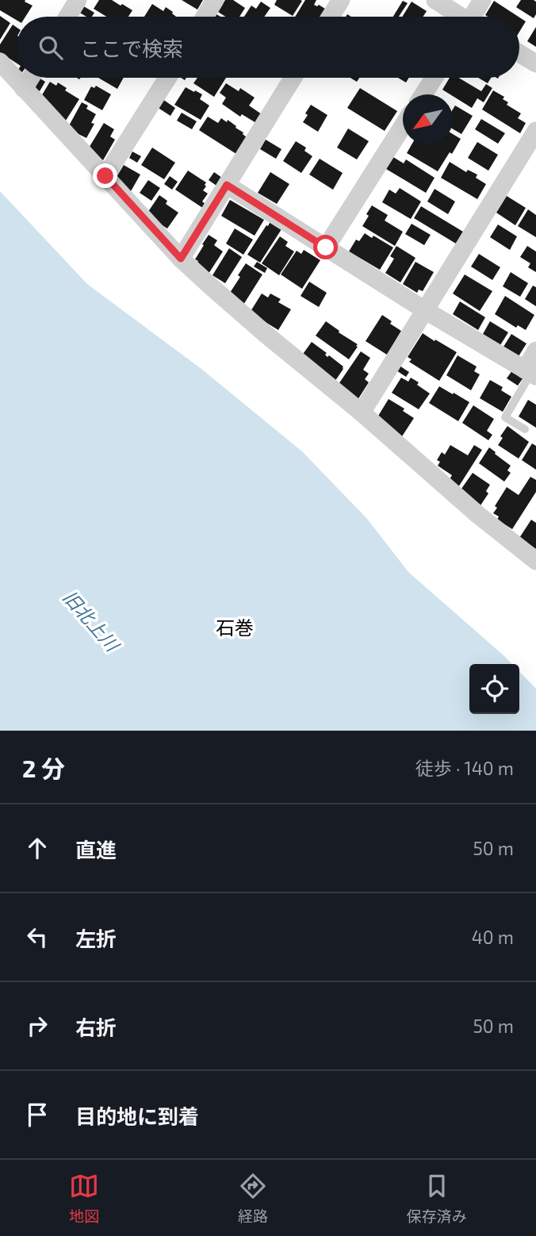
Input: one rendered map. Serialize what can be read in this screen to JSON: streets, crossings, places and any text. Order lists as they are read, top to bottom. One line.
{"districts":["石巻"],"water":["旧北上川"],"north":"bottom left","page":{"search":"ここで検索","heading":["2 分","徒歩 · 140 m"],"list":[["直進","50 m"],["左折","40 m"],["右折","50 m"],"目的地に到着"],"nav":["地図","経路","保存済み"]}}
